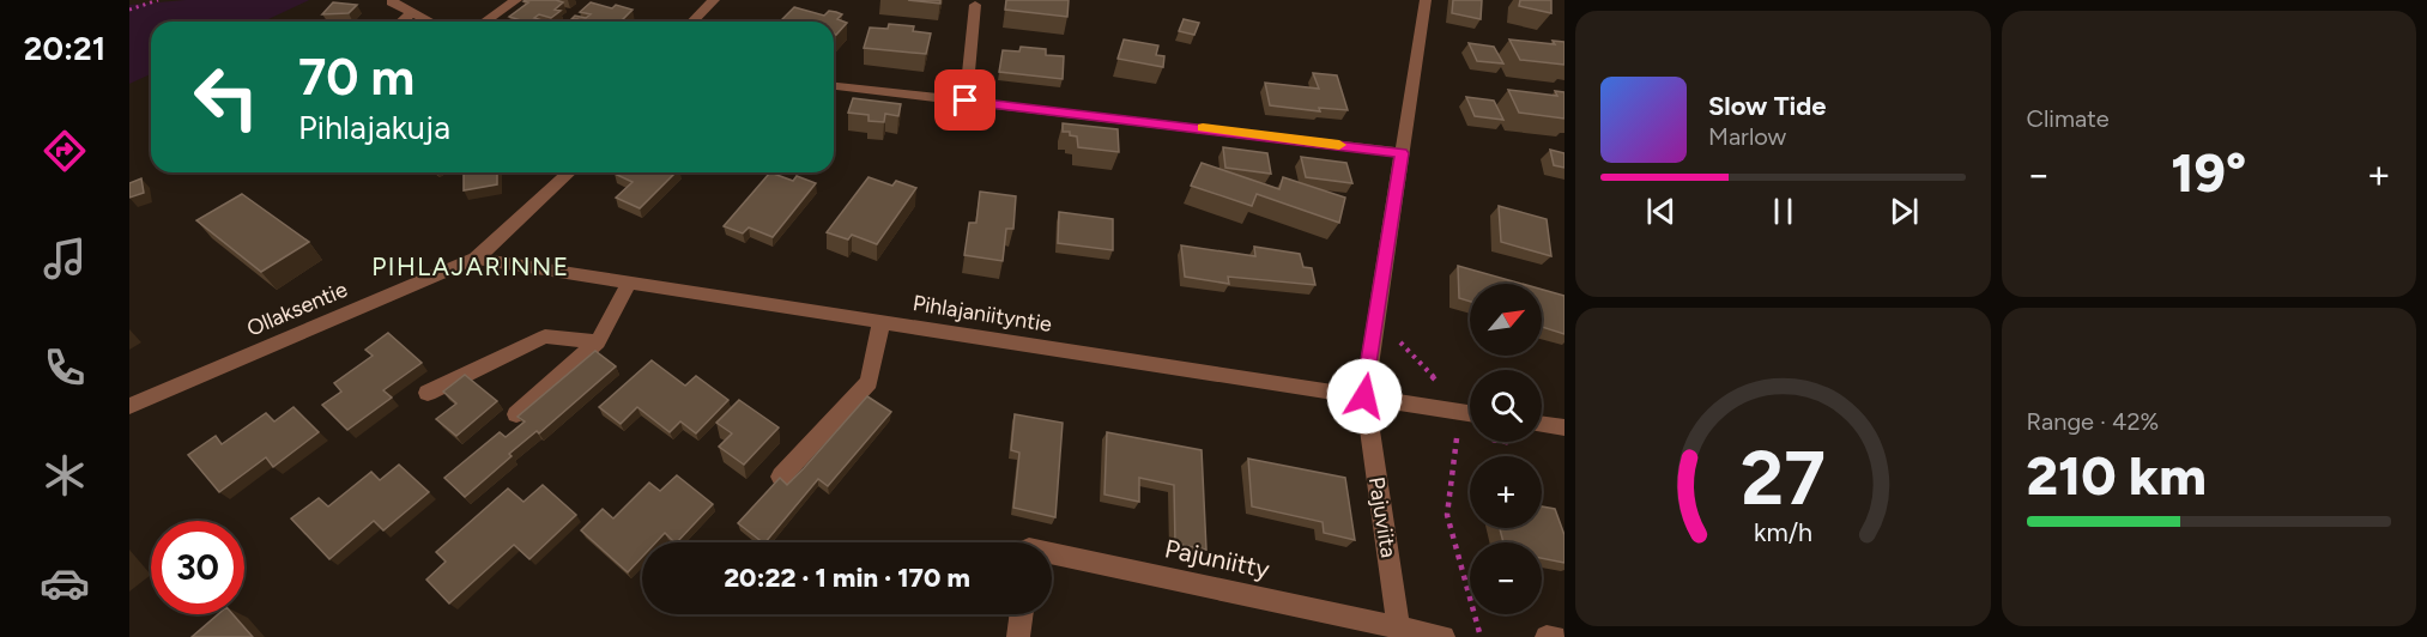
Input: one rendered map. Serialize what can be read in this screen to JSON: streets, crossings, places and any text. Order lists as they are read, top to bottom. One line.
{"streets":{"street":["Ollaksentie","Pihlajaniityntie","Pajuviita","Pajuniitty"]},"crossings":[["Ollaksentie","Pihlajaniityntie"],["Pihlajaniityntie","Pajuviita"],["Pajuviita","Pajuniitty"]],"districts":["PIHLAJARINNE"],"north":"top right","page":{"tabs":"20:21","tile":["Climate",["Range · 42%","210 km"]],"turn":["70 m","Pihlajakuja"],"song":["Slow Tide","Marlow"],"heat":["−","19°","+"],"map_buttons":["+","−"],"limit":"30","trip":"20:22 · 1 min · 170 m","gauge":["27","km/h"]}}
